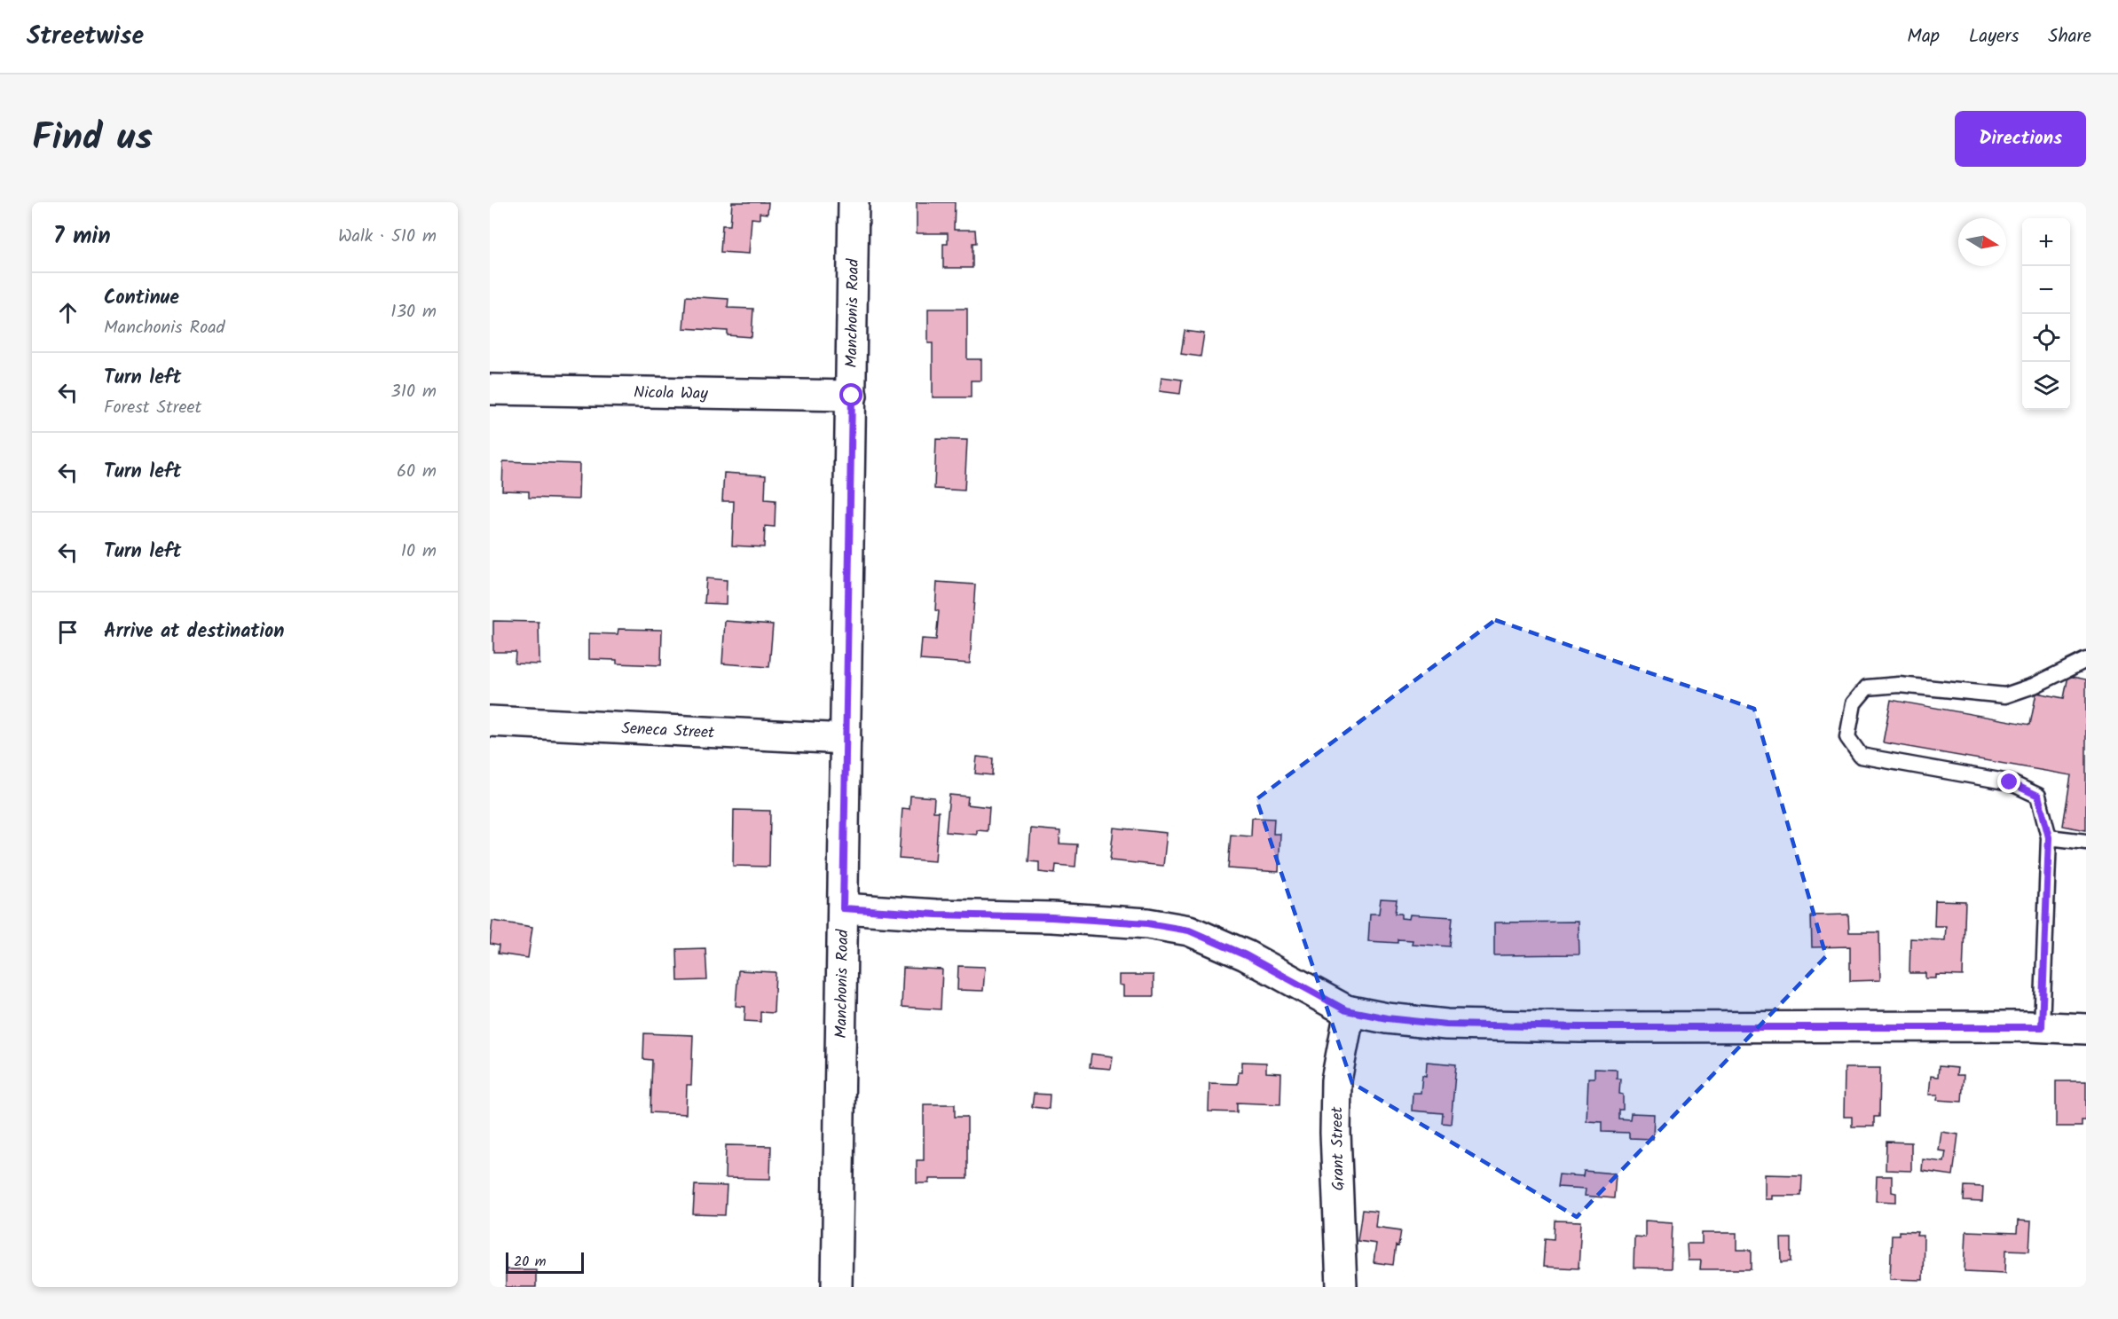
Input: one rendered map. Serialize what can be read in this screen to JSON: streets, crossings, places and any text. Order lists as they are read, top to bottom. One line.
{"streets":{"street":["Manchonis Road","Nicola Way","Seneca Street","Grant Street"]},"crossings":[["Manchonis Road","Nicola Way"],["Manchonis Road","Seneca Street"]],"scale_bar":"20 m","north":"right","page":{"header":"Streetwise","nav":["Map","Layers","Share"],"title":"Find us","buttons":"Directions","heading":["7 min","Walk · 510 m"],"map_buttons":["+","−"],"list":[["Continue","Manchonis Road","130 m"],["Turn left","Forest Street","310 m"],["Turn left","60 m"],["Turn left","10 m"],"Arrive at destination"],"scale":"20 m"}}
